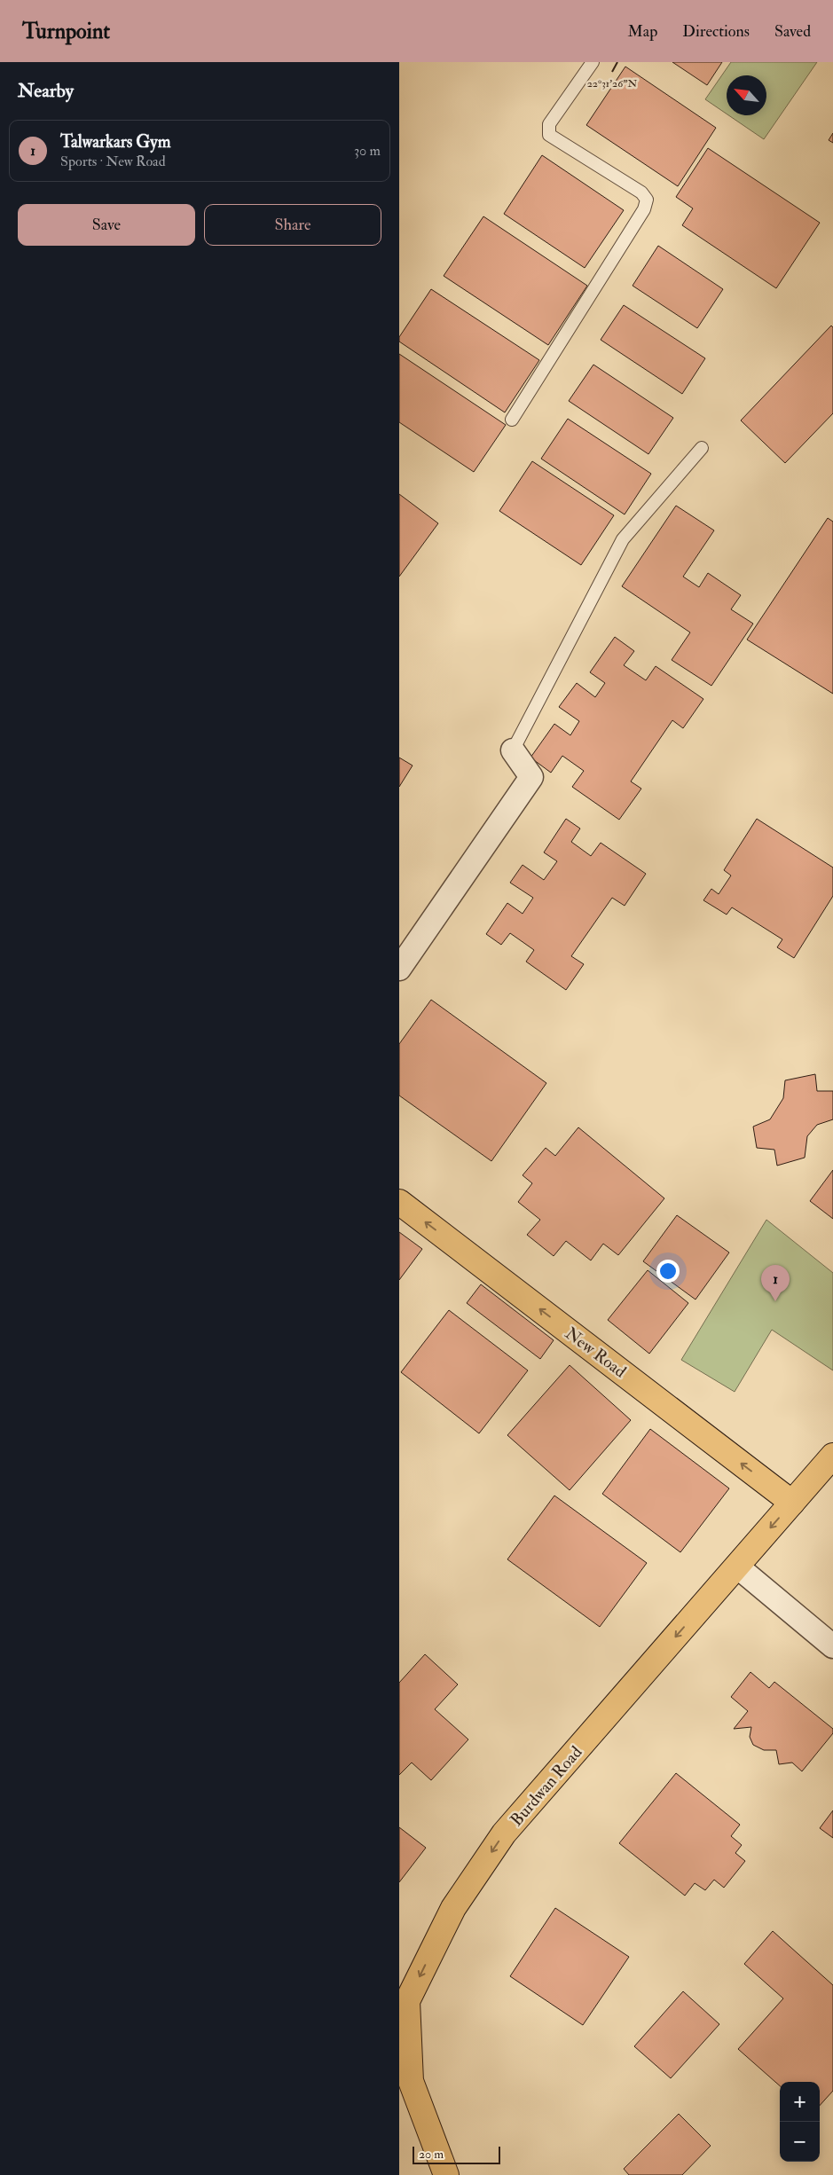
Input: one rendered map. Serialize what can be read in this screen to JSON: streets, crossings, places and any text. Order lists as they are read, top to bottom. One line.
{"streets":{"main road":["New Road","Burdwan Road"]},"crossings":[["New Road","Burdwan Road"]],"one_way":["New Road","Burdwan Road"],"scale_bar":"20 m","north":"top left","page":{"header":"Turnpoint","nav":["Map","Directions","Saved"],"heading":"Nearby","list":[{"mark":"1","name":"Talwarkars Gym","note":"Sports · New Road","value":"30 m"}],"buttons":["Save","Share"],"pins":"1","map_buttons":["+","−"],"scale":"20 m"},"coordinates":["22°31'26\"N"]}
